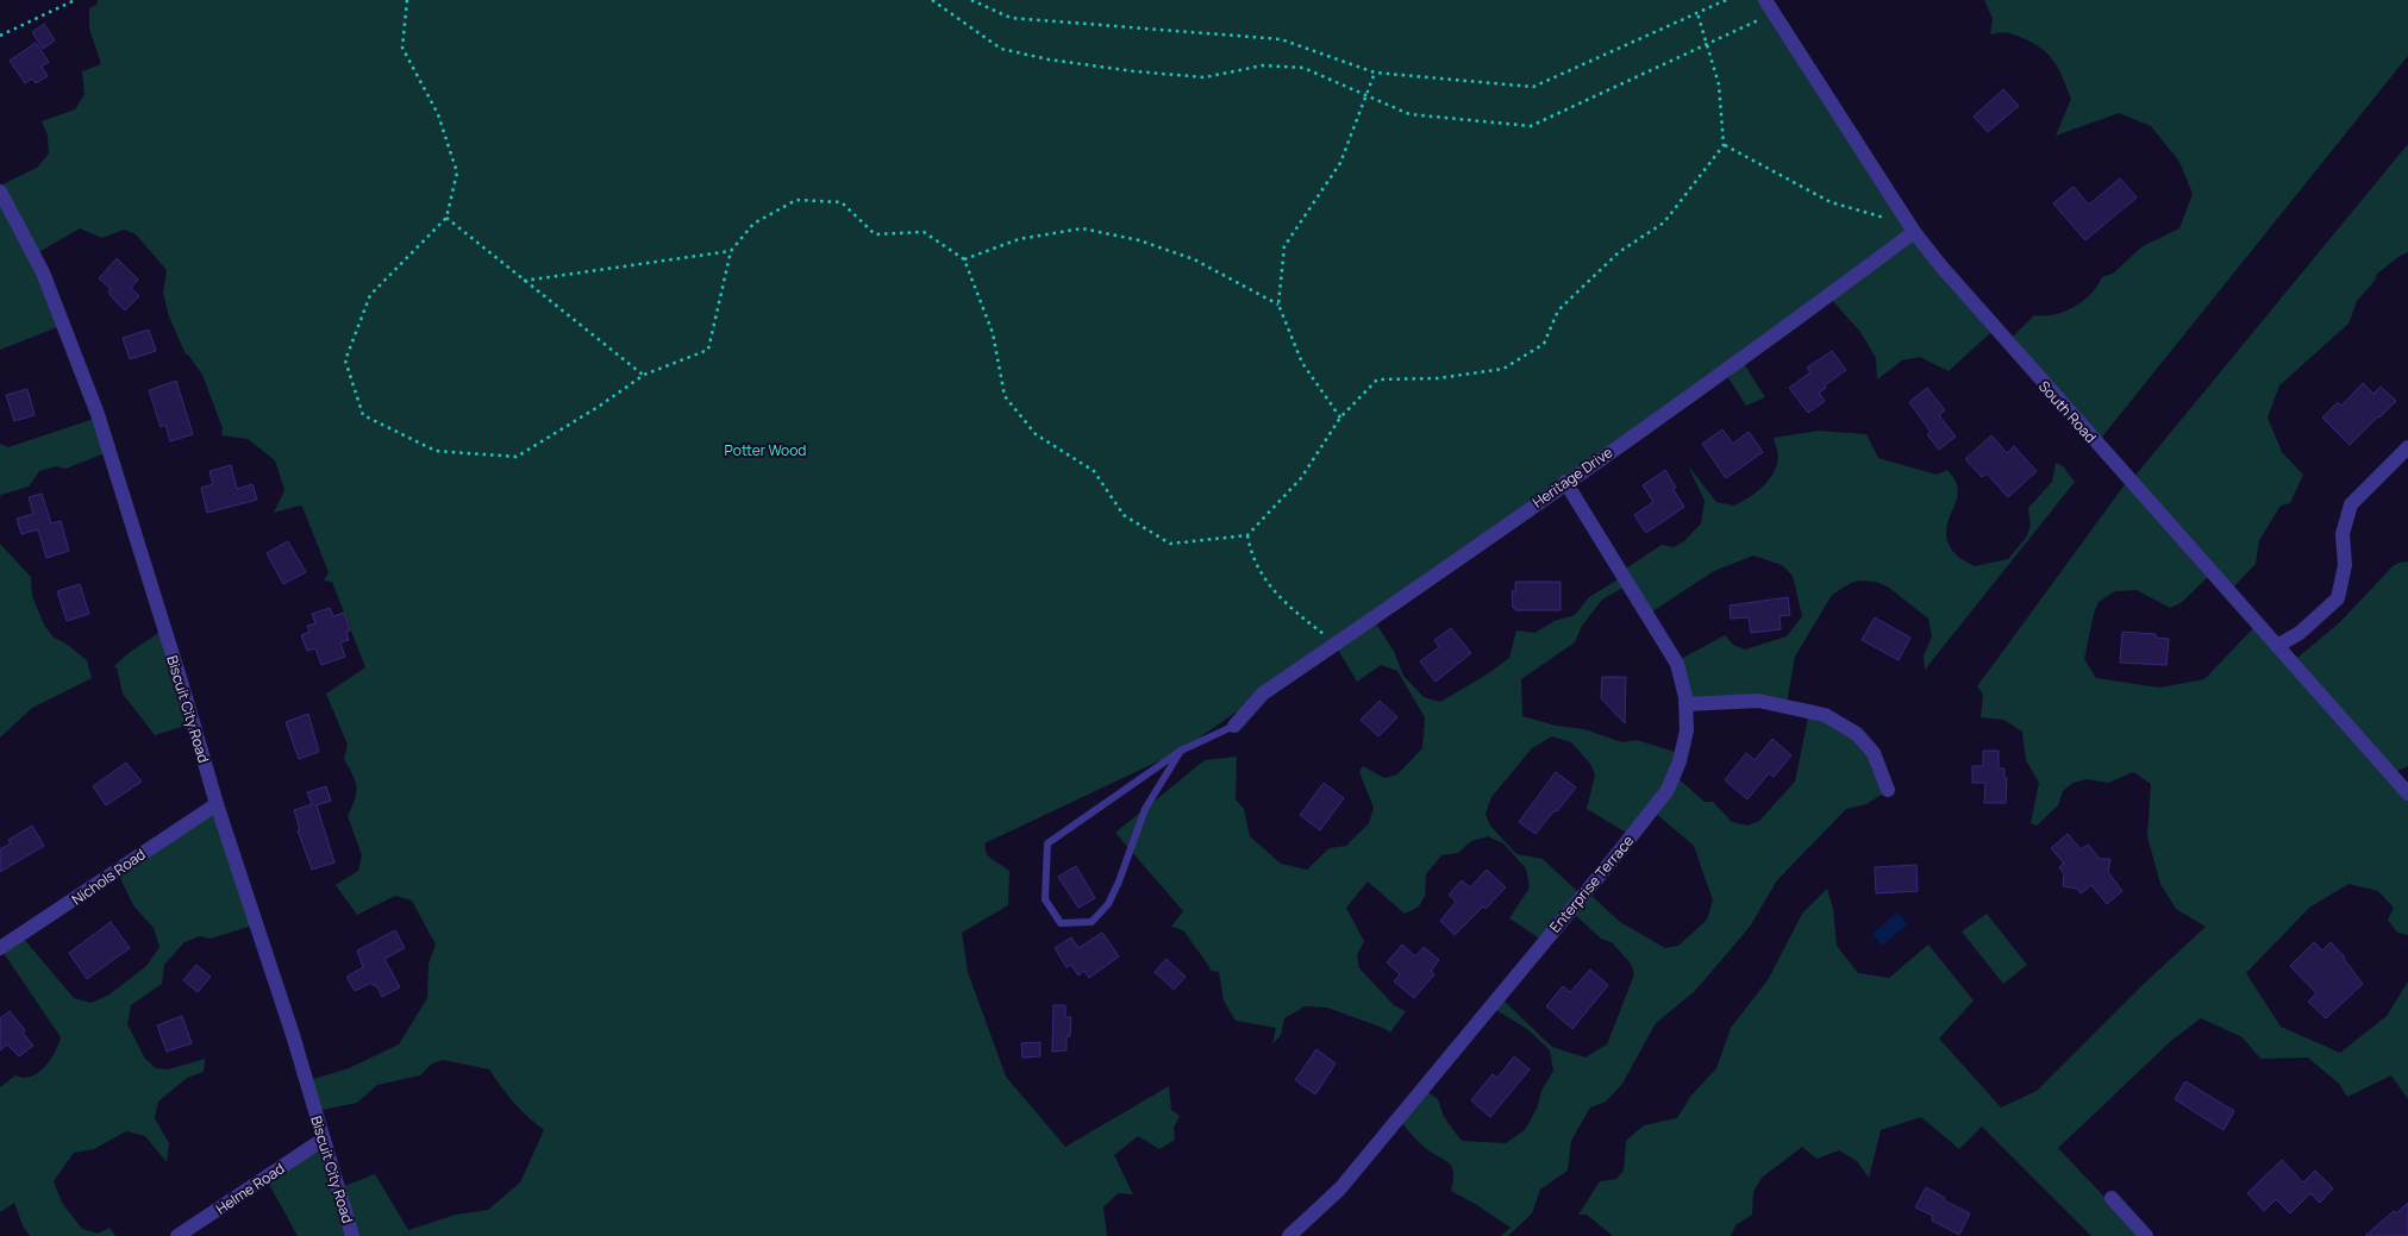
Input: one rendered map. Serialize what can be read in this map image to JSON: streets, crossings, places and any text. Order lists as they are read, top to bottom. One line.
{"streets":{"street":["South Road","Heritage Drive","Biscuit City Road","Nichols Road","Enterprise Terrace","Helme Road"]},"crossings":[["South Road","Heritage Drive"],["Heritage Drive","Enterprise Terrace"],["Biscuit City Road","Nichols Road"],["Biscuit City Road","Helme Road"]],"parks":["Potter Wood"]}
